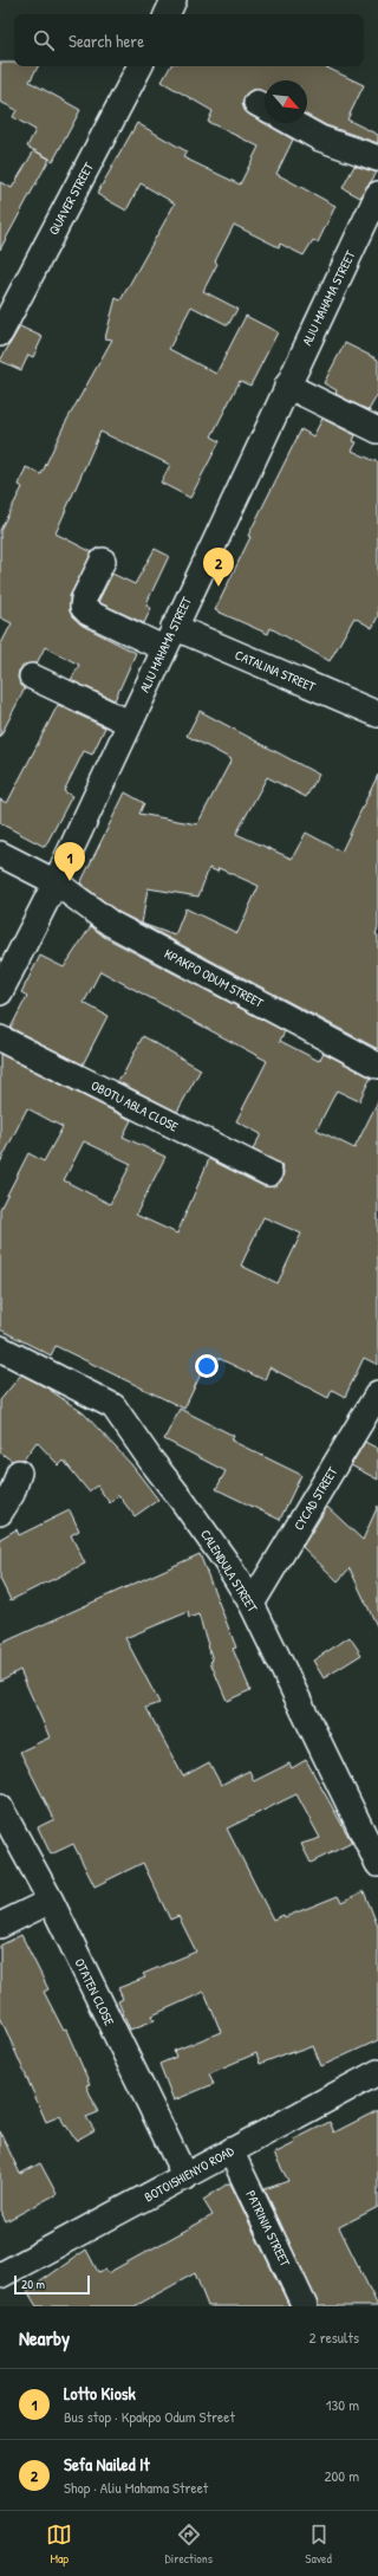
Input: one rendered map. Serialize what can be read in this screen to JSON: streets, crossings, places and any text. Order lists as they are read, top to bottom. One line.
{"streets":{"street":["QUAVER STREET","ALIU MAHAMA STREET","CATALINA STREET","KPAKPO ODUM STREET","OBOTU ABLA CLOSE","CYCAD STREET","CALENDULA STREET","OTATEN CLOSE","BOTOISHIENYO ROAD","PATRINIA STREET"]},"crossings":[["ALIU MAHAMA STREET","CATALINA STREET"],["ALIU MAHAMA STREET","KPAKPO ODUM STREET"],["CYCAD STREET","CALENDULA STREET"],["OTATEN CLOSE","BOTOISHIENYO ROAD"],["BOTOISHIENYO ROAD","PATRINIA STREET"]],"scale_bar":"20 m","north":"bottom right","page":{"search":"Search here","pins":["2","1"],"scale":"20 m","heading":["Nearby","2 results"],"list":[{"mark":"1","name":"Lotto Kiosk","note":"Bus stop · Kpakpo Odum Street","value":"130 m"},{"mark":"2","name":"Sefa Nailed It","note":"Shop · Aliu Mahama Street","value":"200 m"}],"nav":["Map","Directions","Saved"]}}
